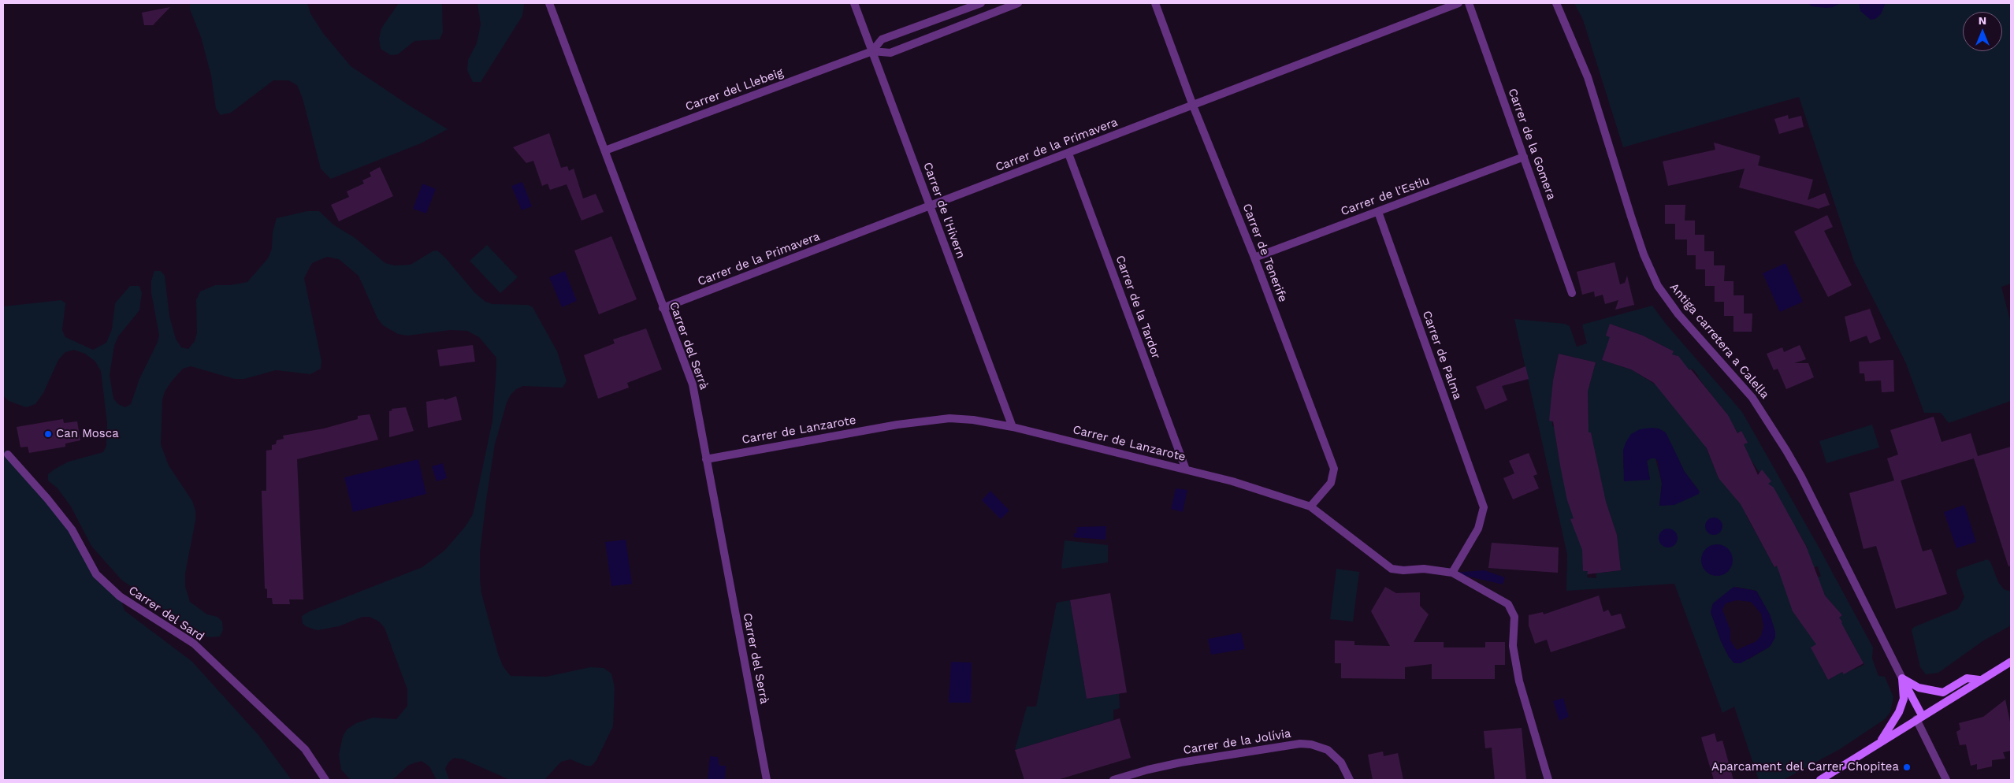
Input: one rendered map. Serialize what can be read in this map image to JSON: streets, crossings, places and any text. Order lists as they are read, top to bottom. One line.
{"streets":{"street":["Carrer del Llebeig","Carrer de la Gomera","Carrer de la Primavera","Carrer de l'Estiu","Carrer de l'Hivern","Carrer de Tenerife","Carrer de la Tardor","Antiga carretera a Calella","Carrer del Serrà","Carrer de Palma","Carrer de Lanzarote","Carrer del Sard","Carrer de la Jolívia"]},"crossings":[["Carrer del Llebeig","Carrer de l'Hivern"],["Carrer del Llebeig","Carrer del Serrà"],["Carrer de la Gomera","Carrer de l'Estiu"],["Carrer de la Primavera","Carrer de l'Hivern"],["Carrer de la Primavera","Carrer de Tenerife"],["Carrer de la Primavera","Carrer de la Tardor"],["Carrer de la Primavera","Carrer del Serrà"],["Carrer de l'Estiu","Carrer de Tenerife"],["Carrer de l'Estiu","Carrer de Palma"],["Carrer de l'Hivern","Carrer de Lanzarote"],["Carrer de Tenerife","Carrer de Lanzarote"],["Carrer de la Tardor","Carrer de Lanzarote"],["Carrer del Serrà","Carrer de Lanzarote"],["Carrer de Palma","Carrer de Lanzarote"]],"places":["Can Mosca","Aparcament del Carrer Chopitea"],"north":"top"}
